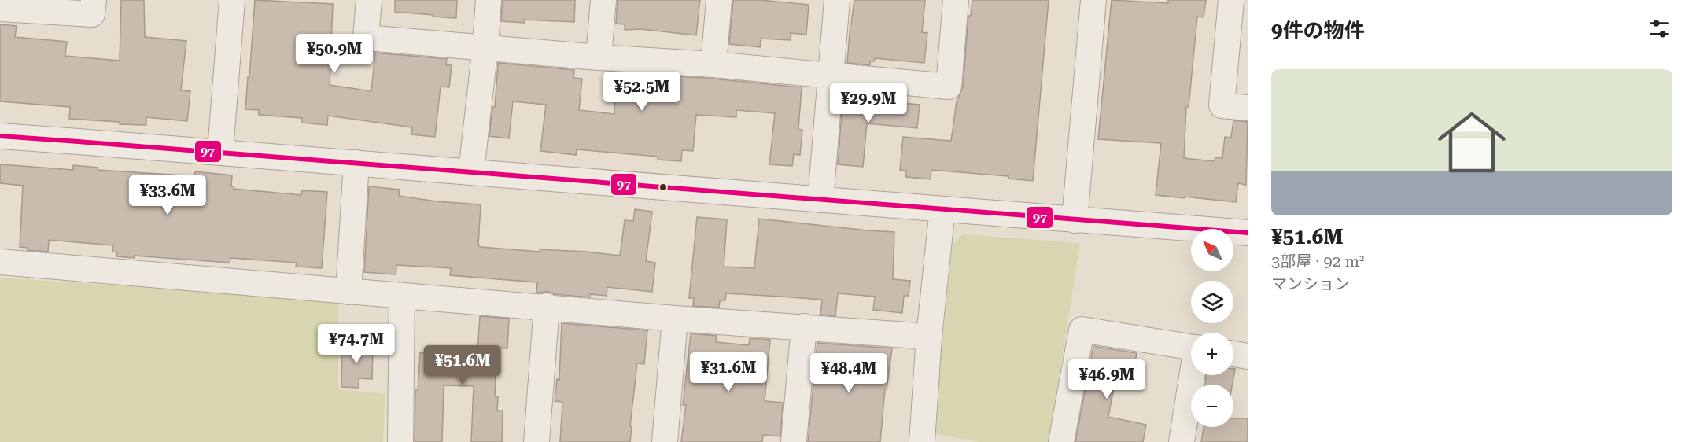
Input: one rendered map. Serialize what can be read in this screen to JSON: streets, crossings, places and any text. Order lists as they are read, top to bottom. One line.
{"lines":["transit line 97"],"north":"top left","page":{"heading":"9件の物件","price":["¥50.9M","¥52.5M","¥29.9M","¥33.6M","¥74.7M","¥51.6M","¥31.6M","¥48.4M","¥46.9M"],"list":[{"name":"¥51.6M","note":"3部屋 · 92 m² · マンション"}],"map_buttons":["+","−"]}}
